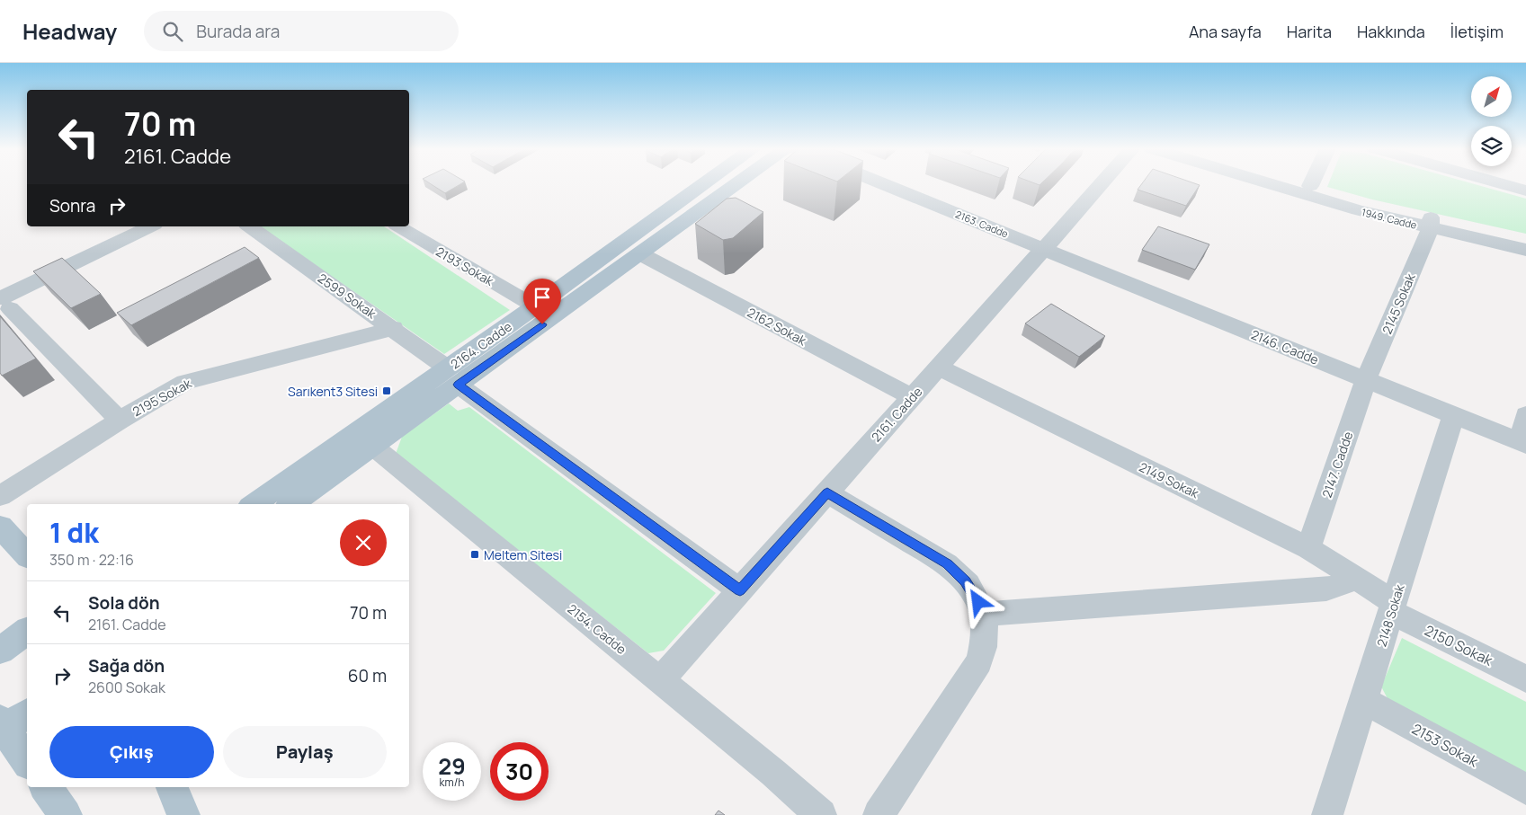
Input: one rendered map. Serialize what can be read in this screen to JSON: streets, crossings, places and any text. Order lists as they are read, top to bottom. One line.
{"streets":{"main road":["2164. Cadde"],"street":["1949. Cadde","2163. Cadde","2193 Sokak","2599 Sokak","2145 Sokak","2162 Sokak","2146. Cadde","2195 Sokak","2161. Cadde","2147. Cadde","2149 Sokak","2148 Sokak","2154. Cadde","2150 Sokak","2153 Sokak"]},"crossings":[["1949. Cadde","2145 Sokak"],["2163. Cadde","2146. Cadde"],["2163. Cadde","2161. Cadde"],["2193 Sokak","2164. Cadde"],["2599 Sokak","2164. Cadde"],["2599 Sokak","2195 Sokak"],["2599 Sokak","2161. Cadde"],["2145 Sokak","2146. Cadde"],["2145 Sokak","2147. Cadde"],["2162 Sokak","2164. Cadde"],["2162 Sokak","2161. Cadde"],["2164. Cadde","2154. Cadde"],["2146. Cadde","2161. Cadde"],["2146. Cadde","2147. Cadde"],["2146. Cadde","2148 Sokak"],["2161. Cadde","2149 Sokak"],["2161. Cadde","2154. Cadde"],["2147. Cadde","2149 Sokak"],["2149 Sokak","2148 Sokak"],["2149 Sokak","2150 Sokak"],["2148 Sokak","2150 Sokak"],["2148 Sokak","2153 Sokak"]],"places":{"transit":["Sarıkent3 Sitesi","Meltem Sitesi"]},"north":"top right","page":{"header":"Headway","search":"Burada ara","nav":["Ana sayfa","Harita","Hakkında","İletişim"],"turn":["70 m","2161. Cadde"],"then":"Sonra","heading":["1 dk","350 m · 22:16"],"list":[{"name":"Sola dön","note":"2161. Cadde","value":"70 m"},{"name":"Sağa dön","note":"2600 Sokak","value":"60 m"}],"buttons":["Çıkış","Paylaş"],"speed":"29 km/h","limit":"30"}}
